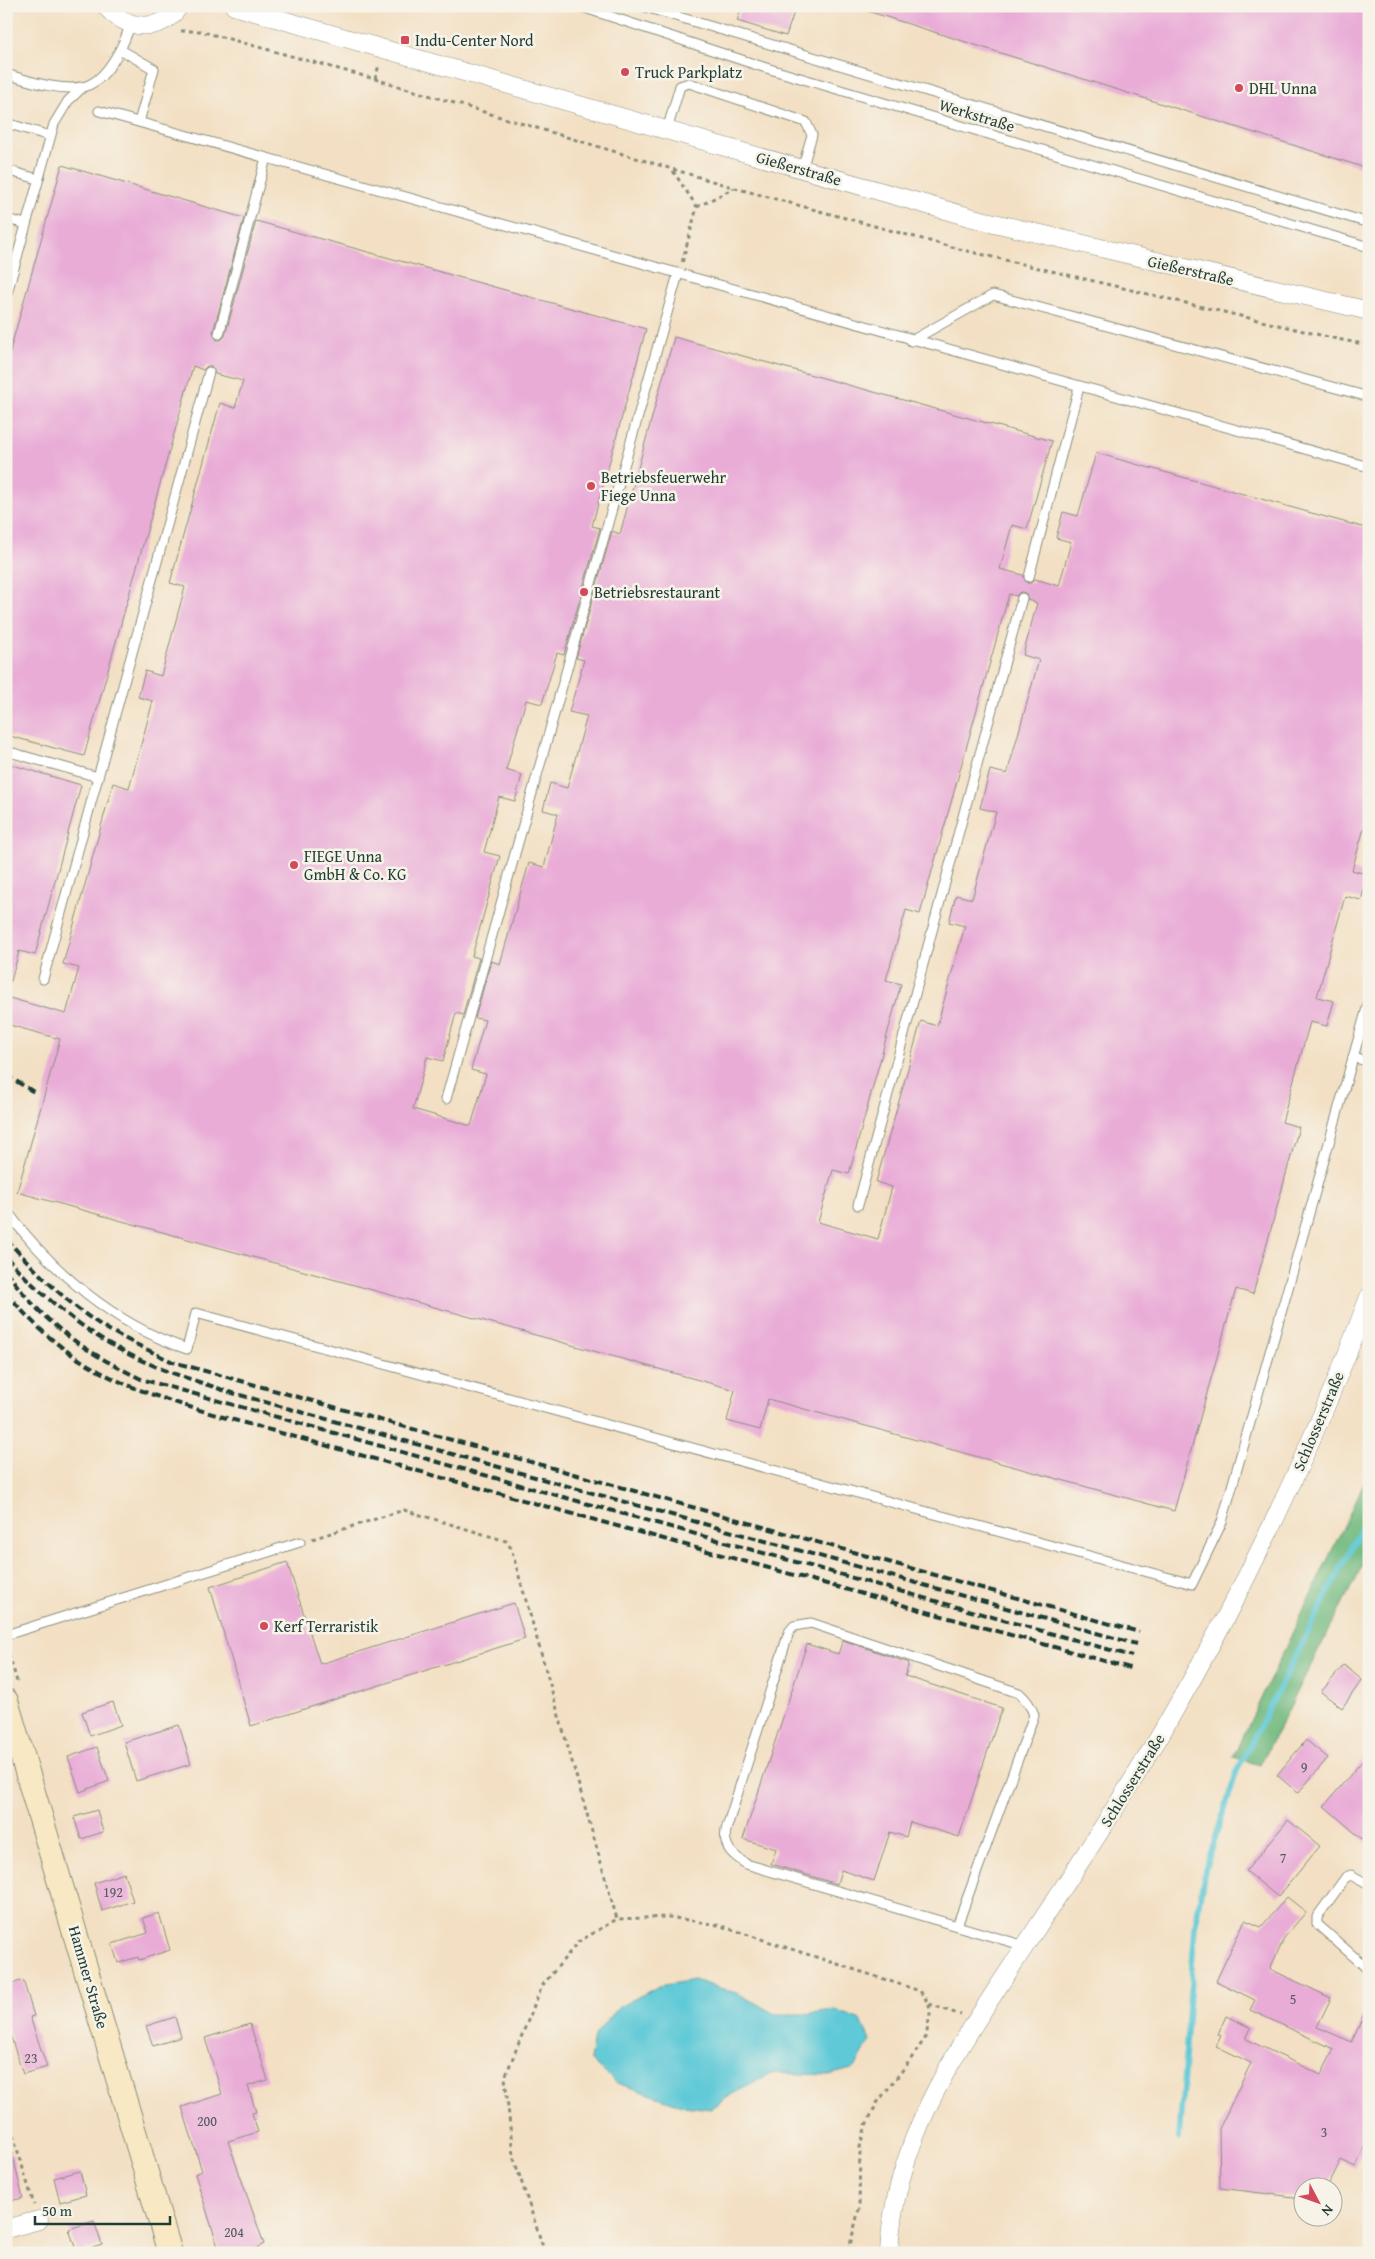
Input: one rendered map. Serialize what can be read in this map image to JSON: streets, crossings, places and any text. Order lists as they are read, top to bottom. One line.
{"streets":{"main road":["Hammer Straße"],"street":["Gießerstraße","Schlosserstraße"],"lane":["Werkstraße"]},"places":{"transit":["Indu-Center Nord"],"other":["Truck Parkplatz","DHL Unna","Betriebsfeuerwehr Fiege Unna","Betriebsrestaurant","FIEGE Unna GmbH & Co. KG","Kerf Terraristik"]},"house_numbers":["9","7","192","5","23","200","3","204"],"scale_bar":"50 m","north":"bottom right"}
